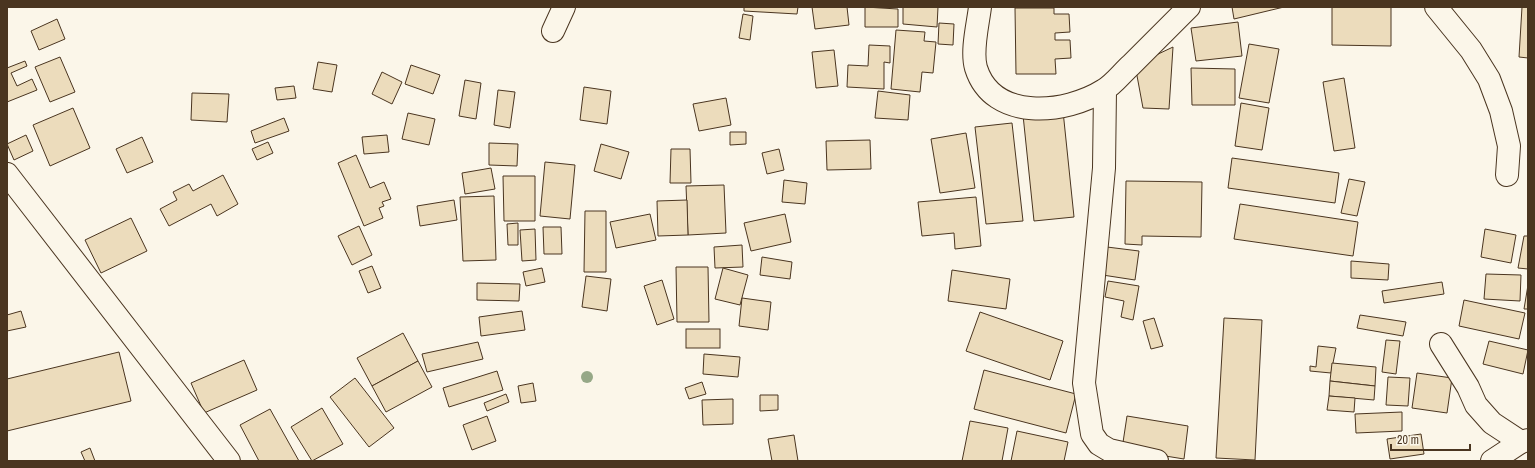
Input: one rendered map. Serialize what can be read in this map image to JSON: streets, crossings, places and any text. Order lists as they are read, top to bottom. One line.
{"scale_bar":"20 m"}
